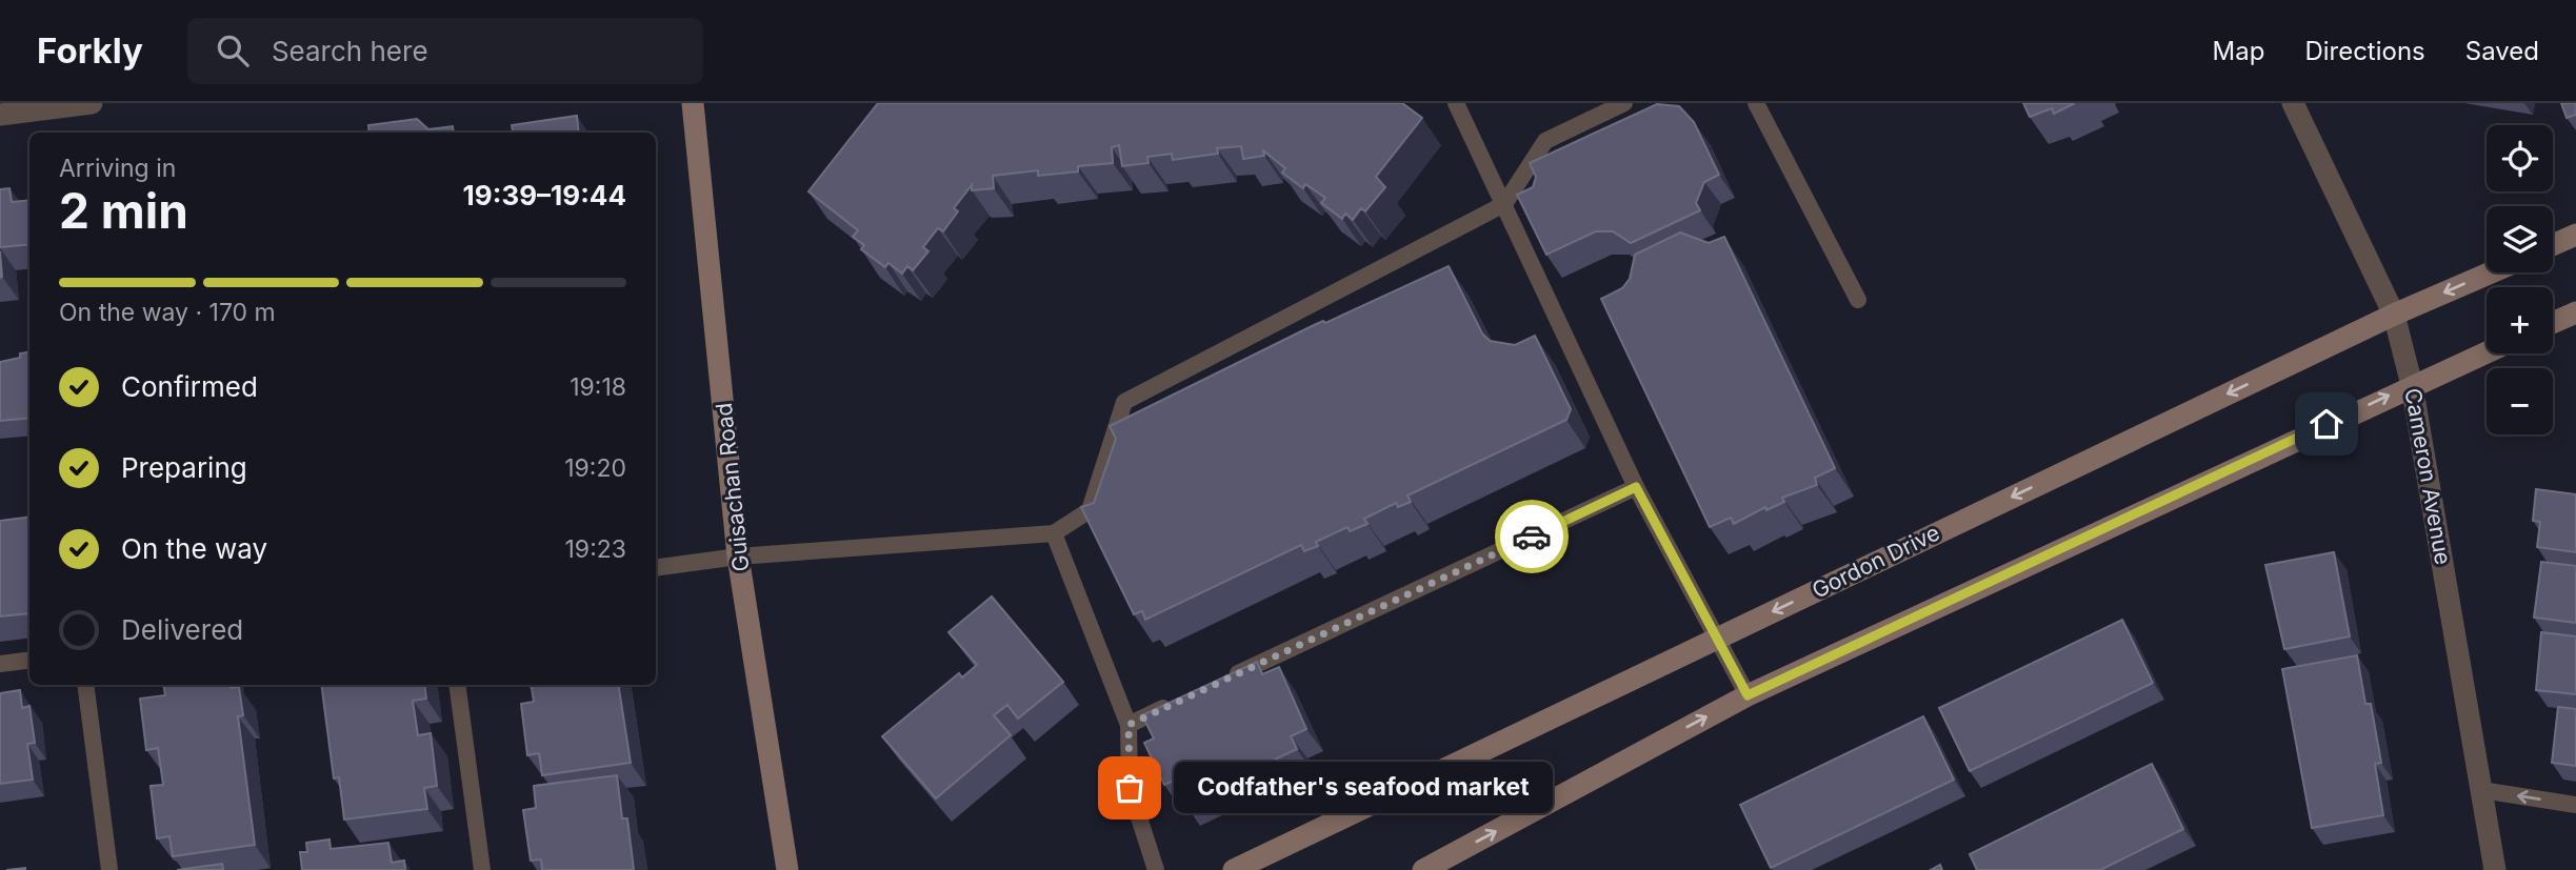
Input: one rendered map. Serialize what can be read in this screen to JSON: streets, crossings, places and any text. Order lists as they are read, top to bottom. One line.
{"streets":{"main road":["Guisachan Road","Gordon Drive"],"street":["Cameron Avenue"]},"crossings":[["Cameron Avenue","Gordon Drive"]],"places":["Codfather's seafood market"],"page":{"header":"Forkly","search":"Search here","nav":["Map","Directions","Saved"],"map_buttons":["+","−"],"heading":["2 min","Arriving in","19:39–19:44"],"bar":"On the way · 170 m","list":[["Confirmed","19:18"],["Preparing","19:20"],["On the way","19:23"],"Delivered"],"bubble":"Codfather's seafood market"}}
